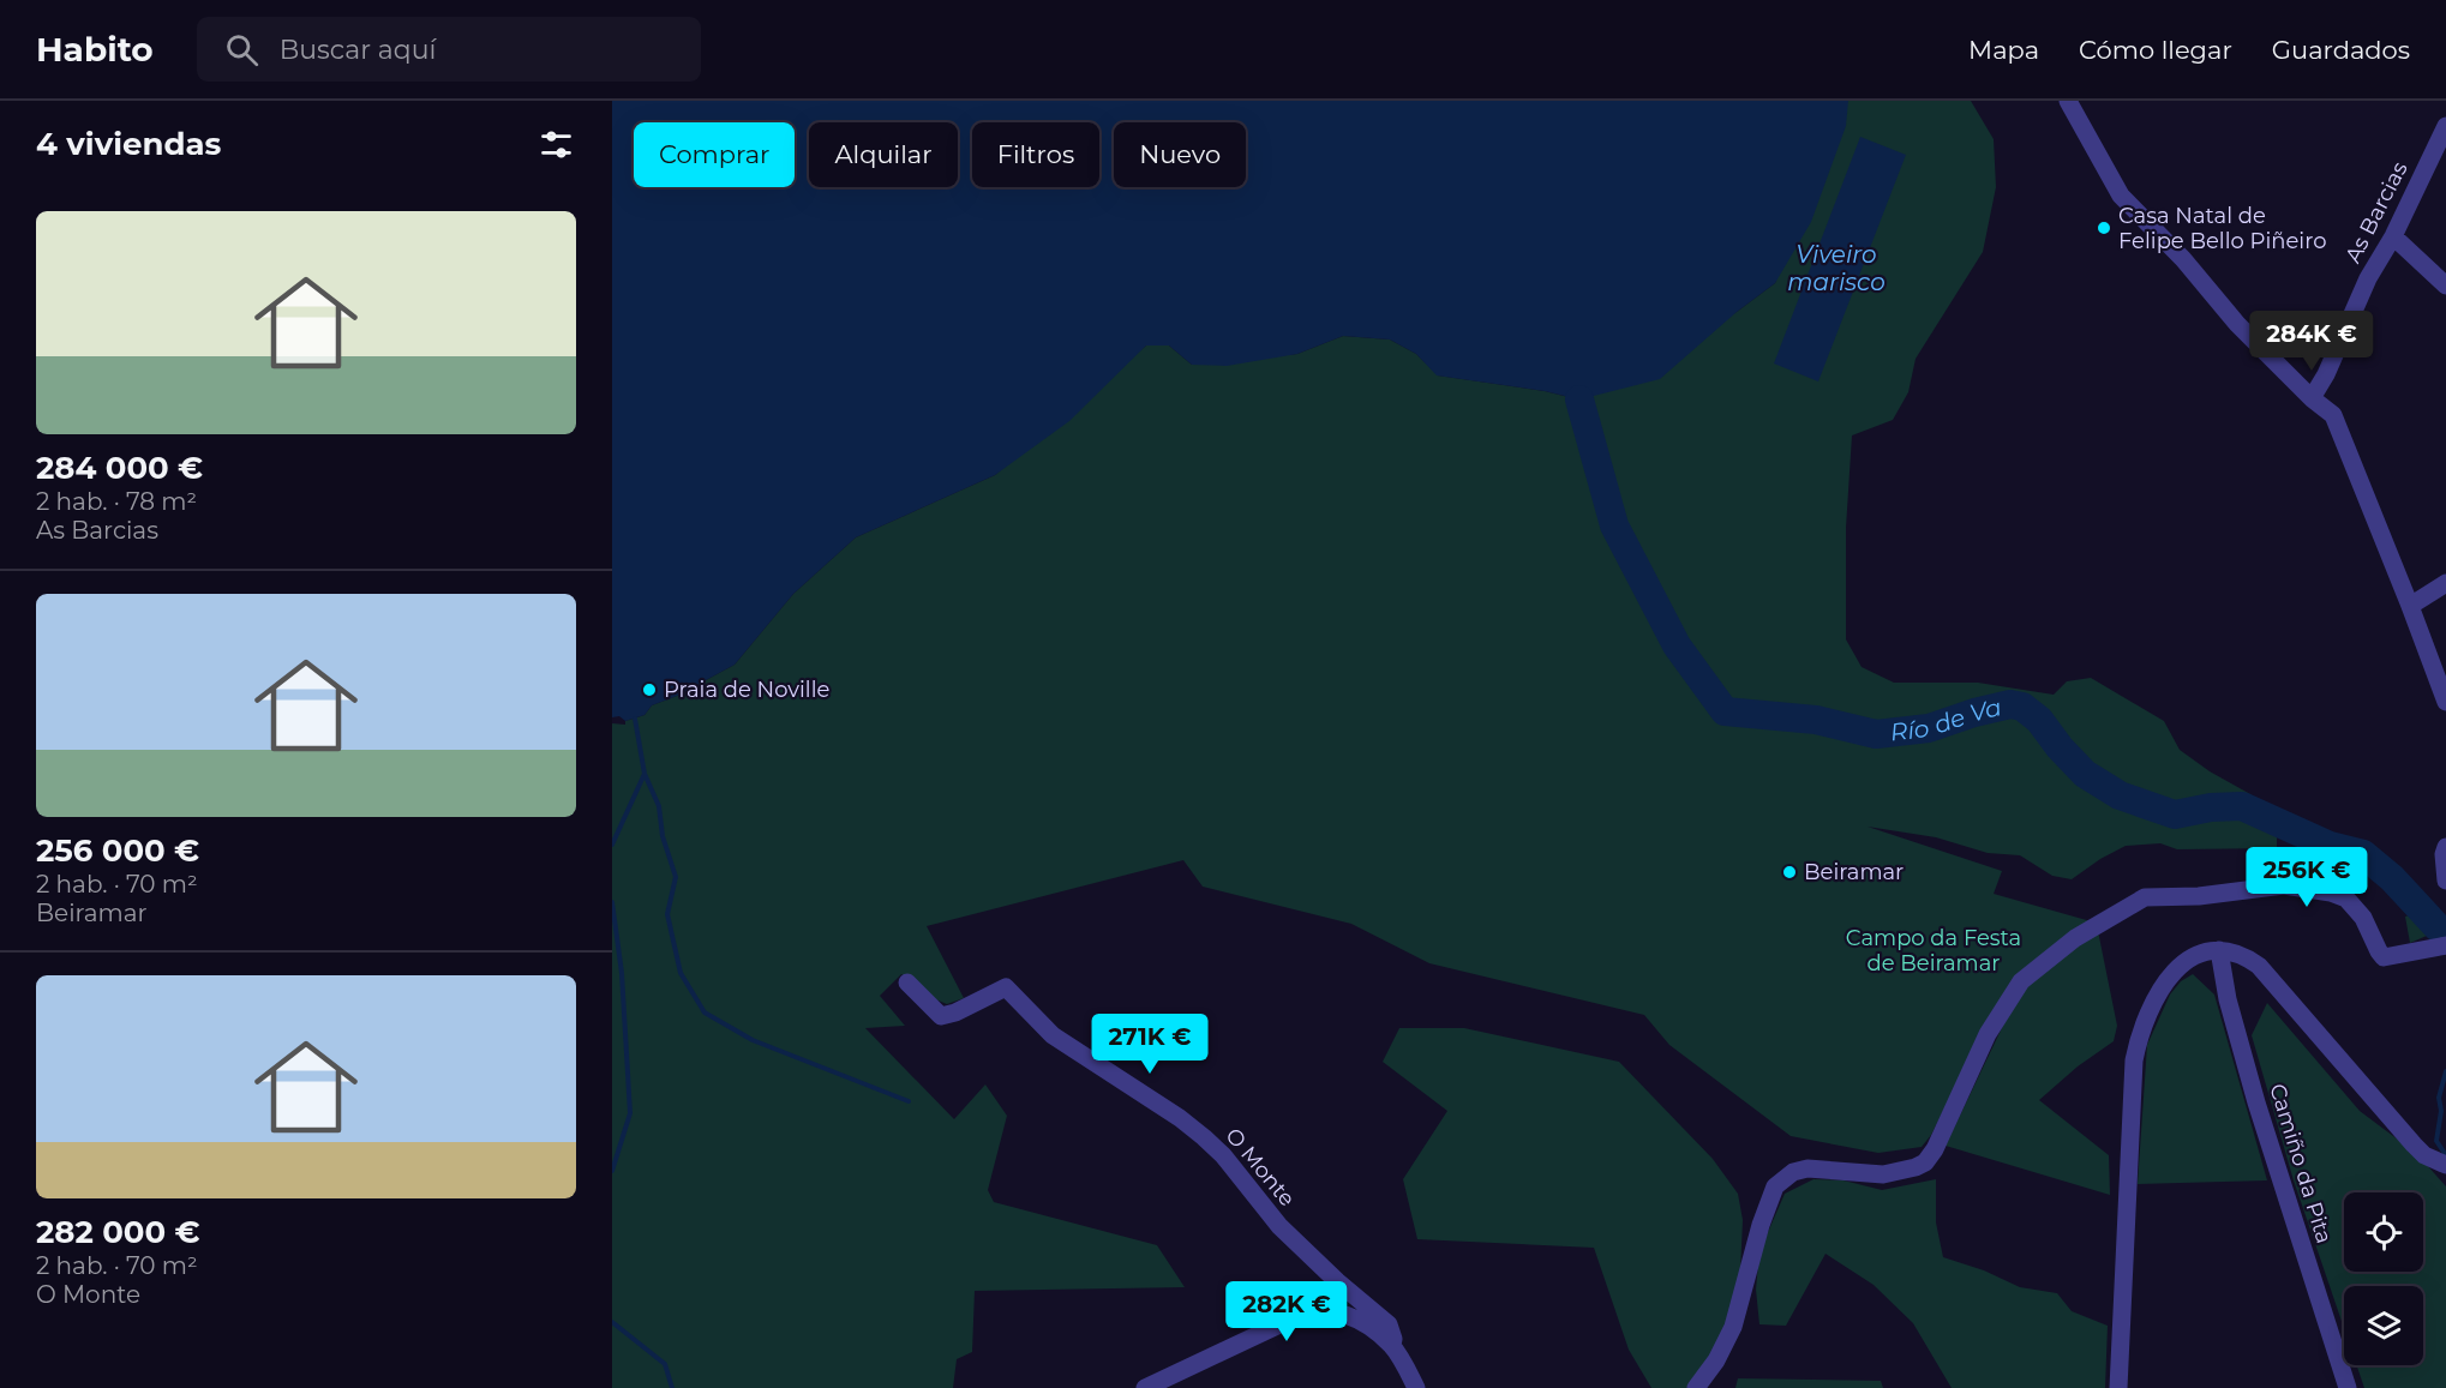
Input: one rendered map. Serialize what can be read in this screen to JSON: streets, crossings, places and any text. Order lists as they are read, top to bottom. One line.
{"streets":{"street":["As Barcias","Camiño da Pita","O Monte"]},"water":["Viveiro marisco","Río de Va"],"parks":["Campo da Festa de Beiramar"],"places":["Casa Natal de Felipe Bello Piñeiro","Praia de Noville","Beiramar"],"page":{"header":"Habito","search":"Buscar aquí","nav":["Mapa","Cómo llegar","Guardados"],"heading":"4 viviendas","chip":["Comprar","Alquilar","Filtros","Nuevo"],"list":[{"name":"284 000 €","note":"2 hab. · 78 m² · As Barcias"},{"name":"256 000 €","note":"2 hab. · 70 m² · Beiramar"},{"name":"282 000 €","note":"2 hab. · 70 m² · O Monte"}],"price":["284K €","256K €","271K €","282K €"]}}
